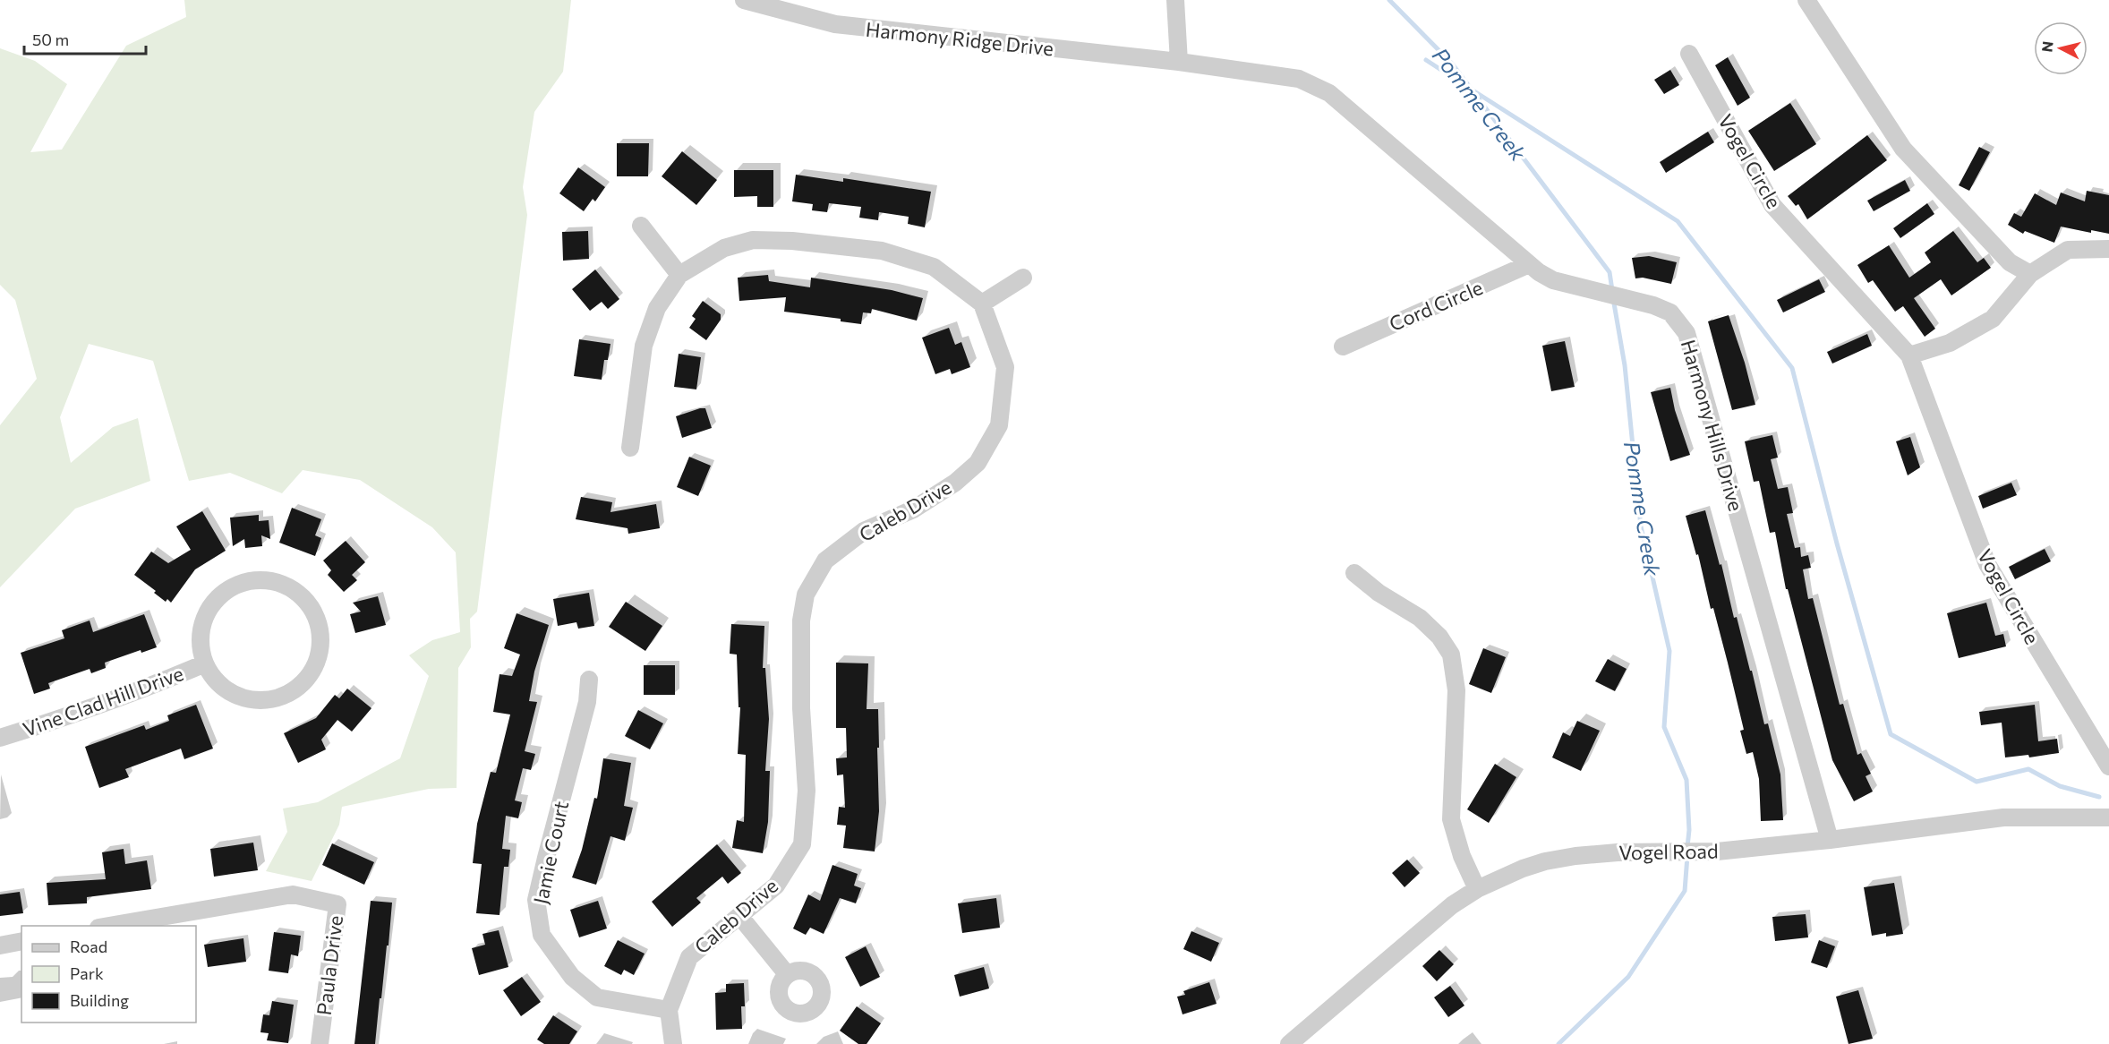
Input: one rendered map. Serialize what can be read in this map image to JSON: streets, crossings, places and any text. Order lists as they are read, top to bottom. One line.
{"streets":{"street":["Harmony Ridge Drive","Vogel Circle","Cord Circle","Harmony Hills Drive","Caleb Drive","Vine Clad Hill Drive","Vogel Road","Jamie Court","Paula Drive"]},"crossings":[["Harmony Ridge Drive","Harmony Hills Drive"],["Cord Circle","Harmony Hills Drive"],["Harmony Hills Drive","Vogel Road"],["Caleb Drive","Jamie Court"]],"water":["Pomme Creek"],"legend":["Road","Park","Building"],"scale_bar":"50 m","north":"left"}
